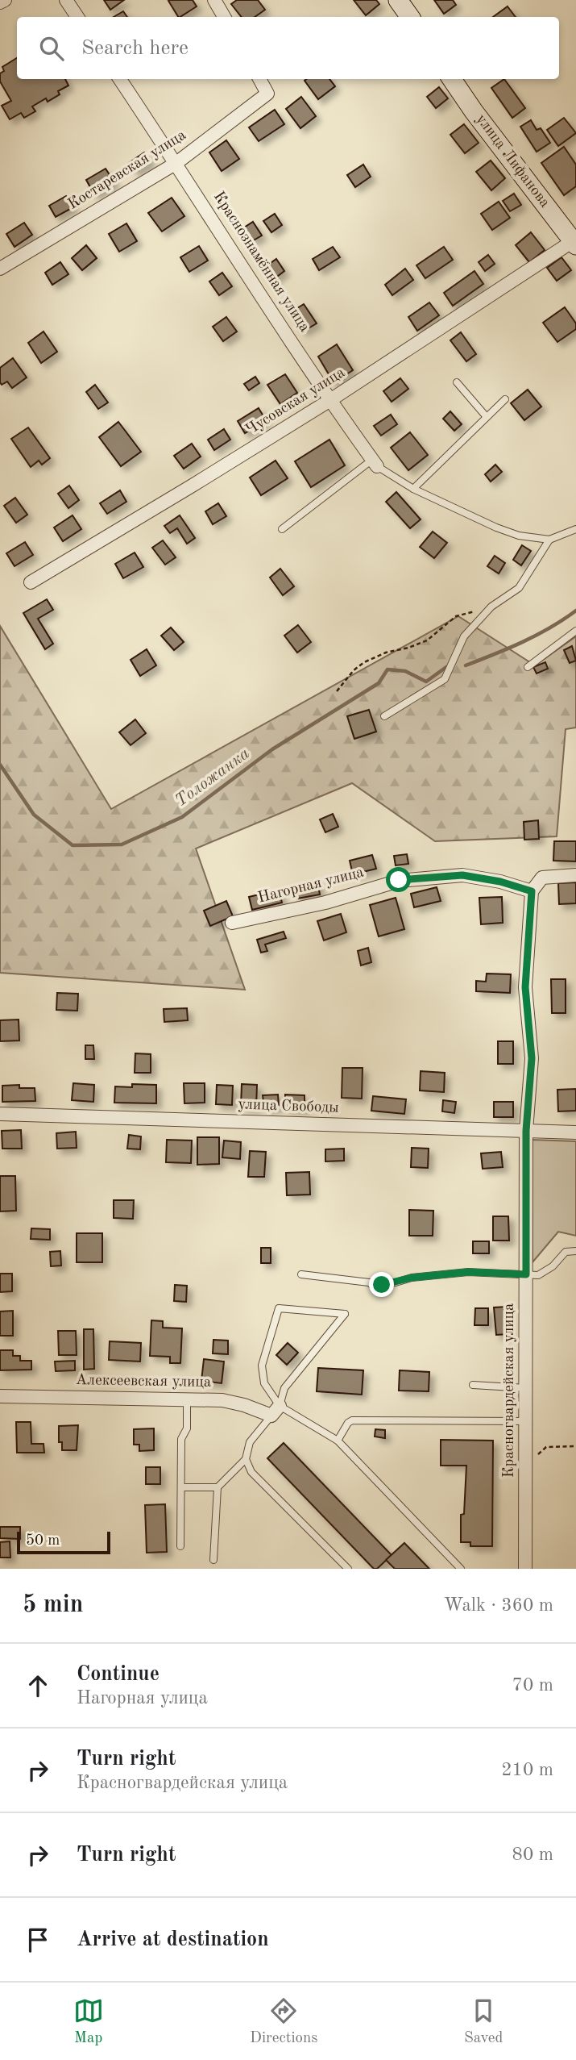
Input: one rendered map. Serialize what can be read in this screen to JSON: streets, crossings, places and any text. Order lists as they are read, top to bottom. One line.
{"streets":{"street":["улица Лифанова","Костаревская улица","Краснознамённая улица","Чусовская улица","Нагорная улица","улица Свободы","Алексеевская улица","Красногвардейская улица"]},"crossings":[["улица Лифанова","Чусовская улица"],["Костаревская улица","Краснознамённая улица"],["Краснознамённая улица","Чусовская улица"],["Нагорная улица","Красногвардейская улица"],["улица Свободы","Красногвардейская улица"]],"water":["Толожанка"],"scale_bar":"50 m","page":{"search":"Search here","scale":"50 m","heading":["5 min","Walk · 360 m"],"list":[["Continue","Нагорная улица","70 m"],["Turn right","Красногвардейская улица","210 m"],["Turn right","80 m"],"Arrive at destination"],"nav":["Map","Directions","Saved"]}}
